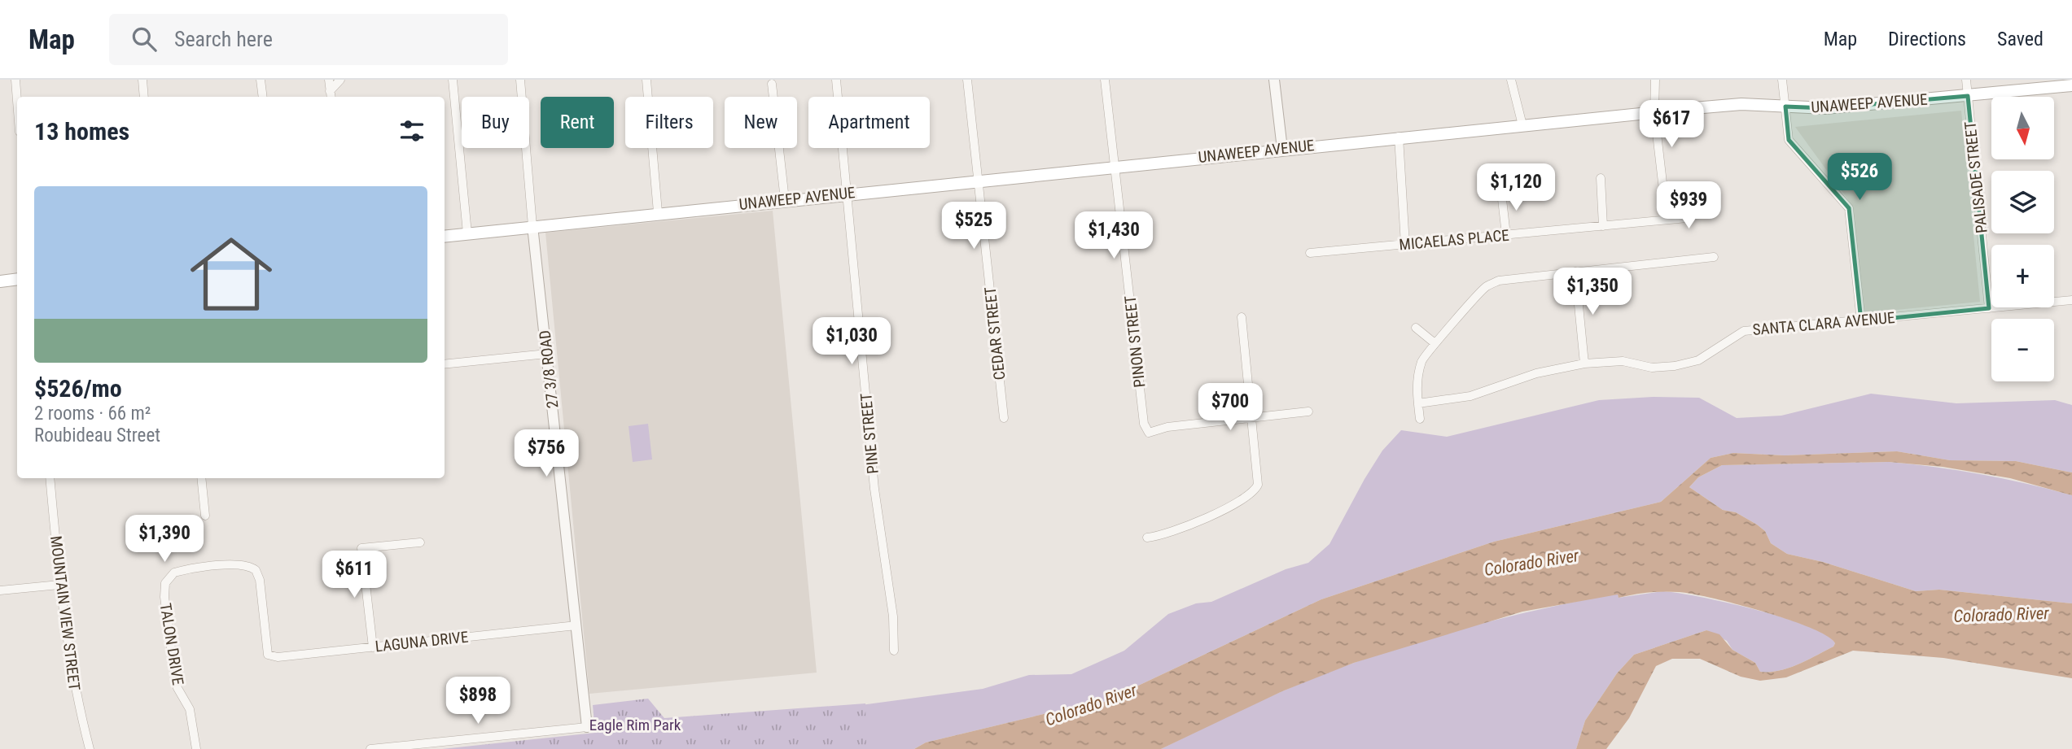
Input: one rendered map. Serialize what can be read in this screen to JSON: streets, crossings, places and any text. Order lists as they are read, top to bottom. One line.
{"streets":{"main road":["UNAWEEP AVENUE"],"street":["PALISADE STREET","MICAELAS PLACE","SANTA CLARA AVENUE","CEDAR STREET","PINON STREET","27 3/8 ROAD","PINE STREET","MOUNTAIN VIEW STREET","LAGUNA DRIVE","TALON DRIVE"]},"crossings":[["UNAWEEP AVENUE","PALISADE STREET"],["UNAWEEP AVENUE","CEDAR STREET"],["UNAWEEP AVENUE","PINON STREET"],["UNAWEEP AVENUE","27 3/8 ROAD"],["UNAWEEP AVENUE","PINE STREET"],["PALISADE STREET","SANTA CLARA AVENUE"],["27 3/8 ROAD","LAGUNA DRIVE"],["LAGUNA DRIVE","TALON DRIVE"]],"water":["Colorado River"],"parks":["Eagle Rim Park"],"north":"bottom","page":{"header":"Map","search":"Search here","nav":["Map","Directions","Saved"],"map_buttons":["+","−"],"chip":["Buy","Rent","Filters","New","Apartment"],"heading":"13 homes","price":["$617","$526","$1,120","$939","$525","$1,430","$1,350","$1,030","$700","$756","$1,390","$611","$898"],"list":[{"name":"$526/mo","note":"2 rooms · 66 m² · Roubideau Street"}]}}
